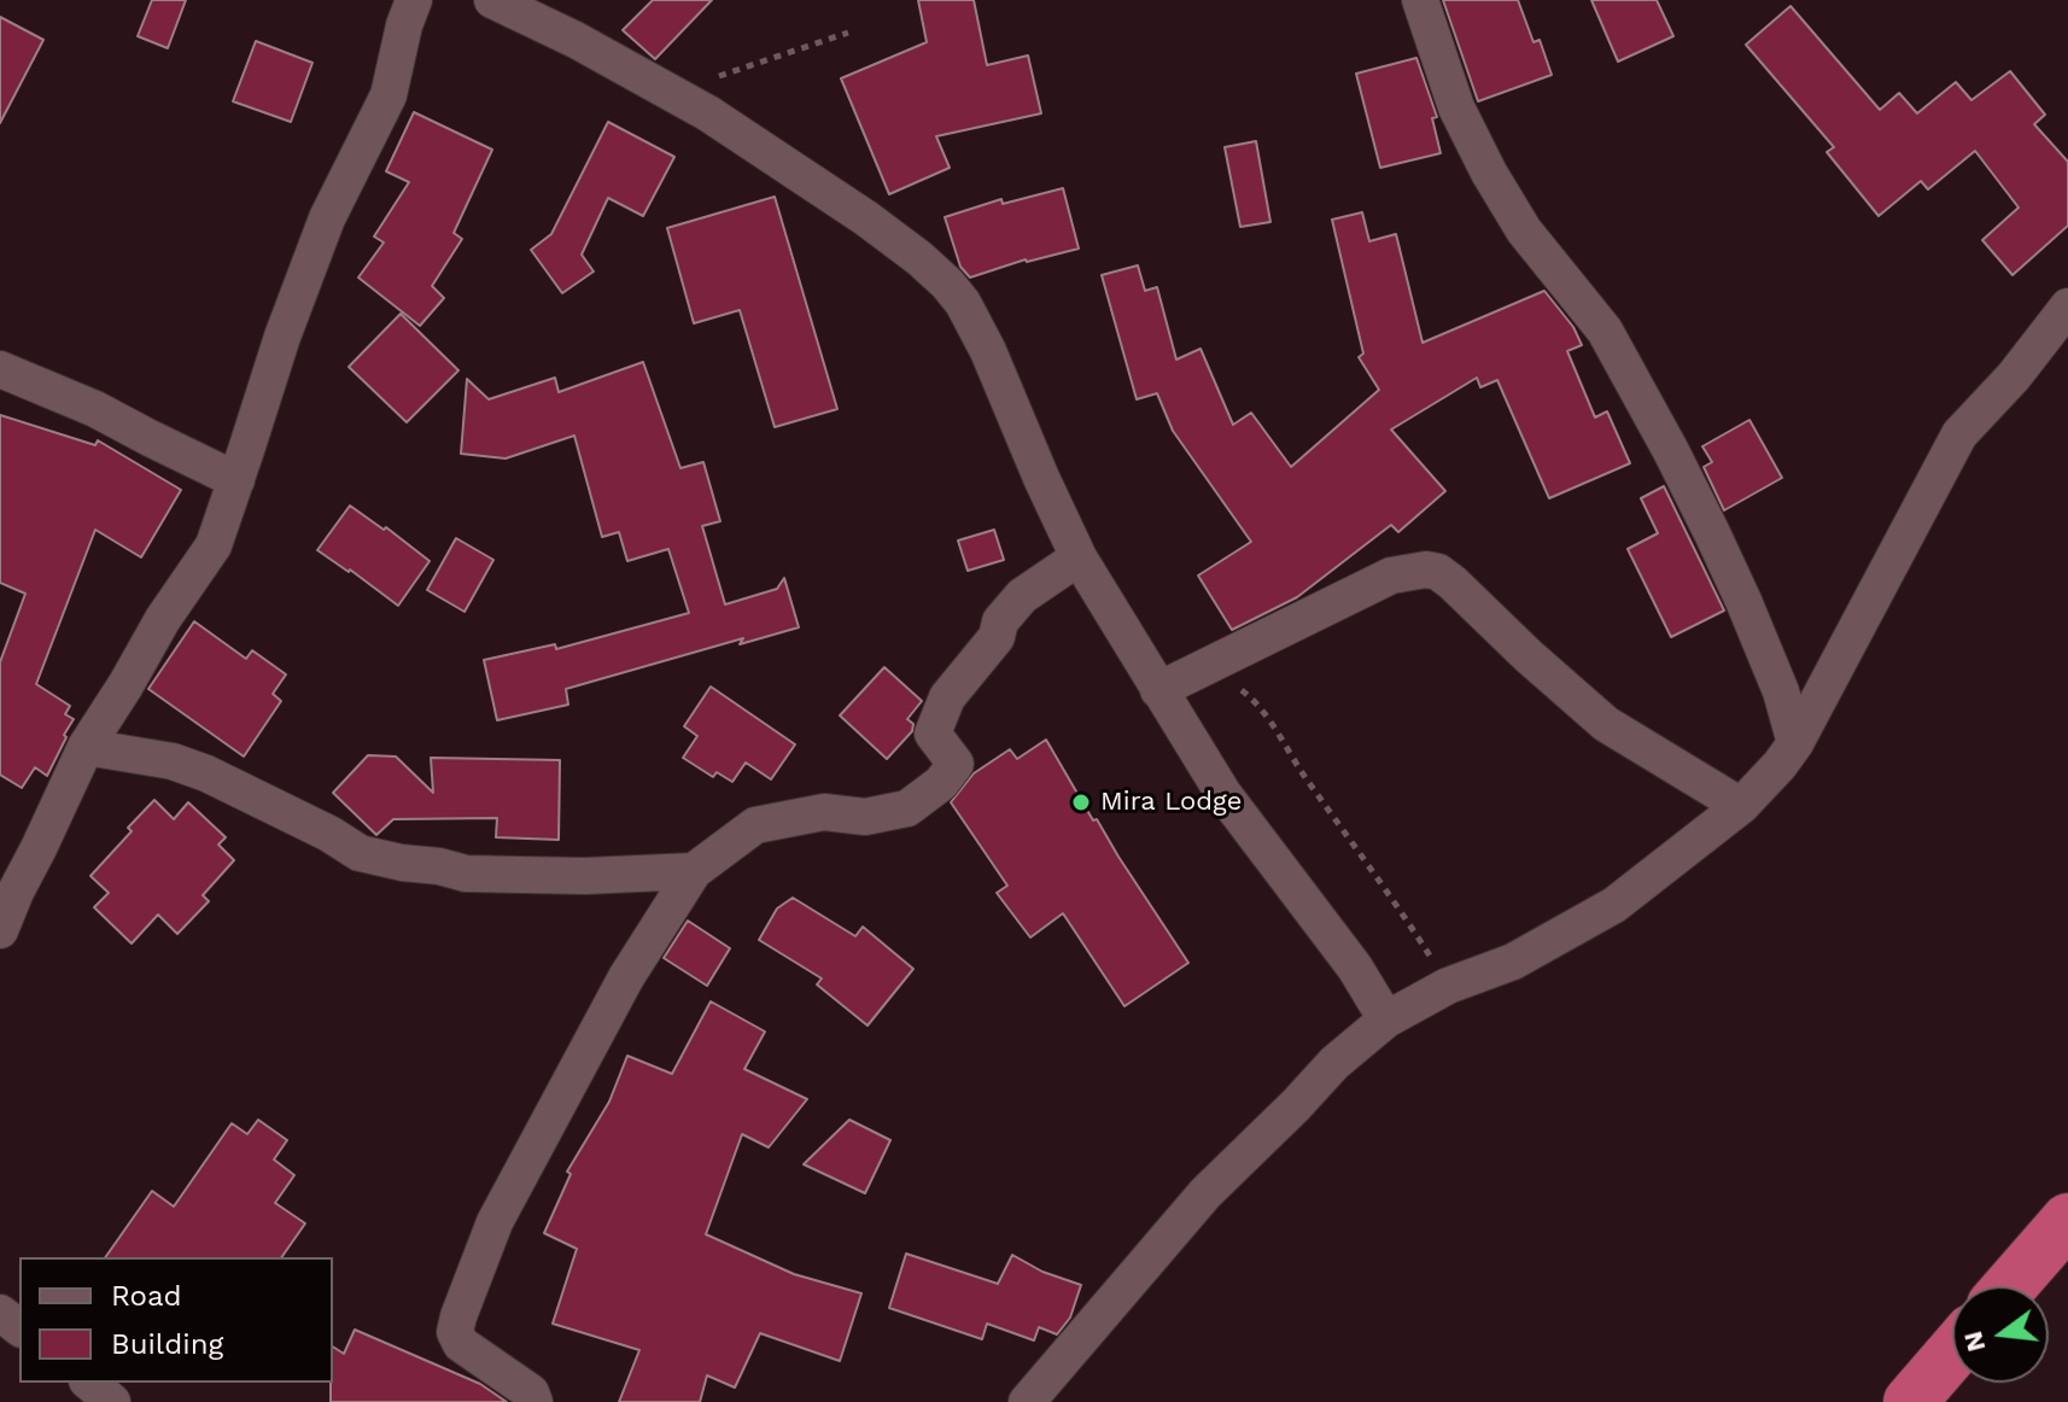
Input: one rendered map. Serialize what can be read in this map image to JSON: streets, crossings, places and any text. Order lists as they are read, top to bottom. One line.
{"places":["Mira Lodge"],"legend":["Road","Building"],"north":"left"}
